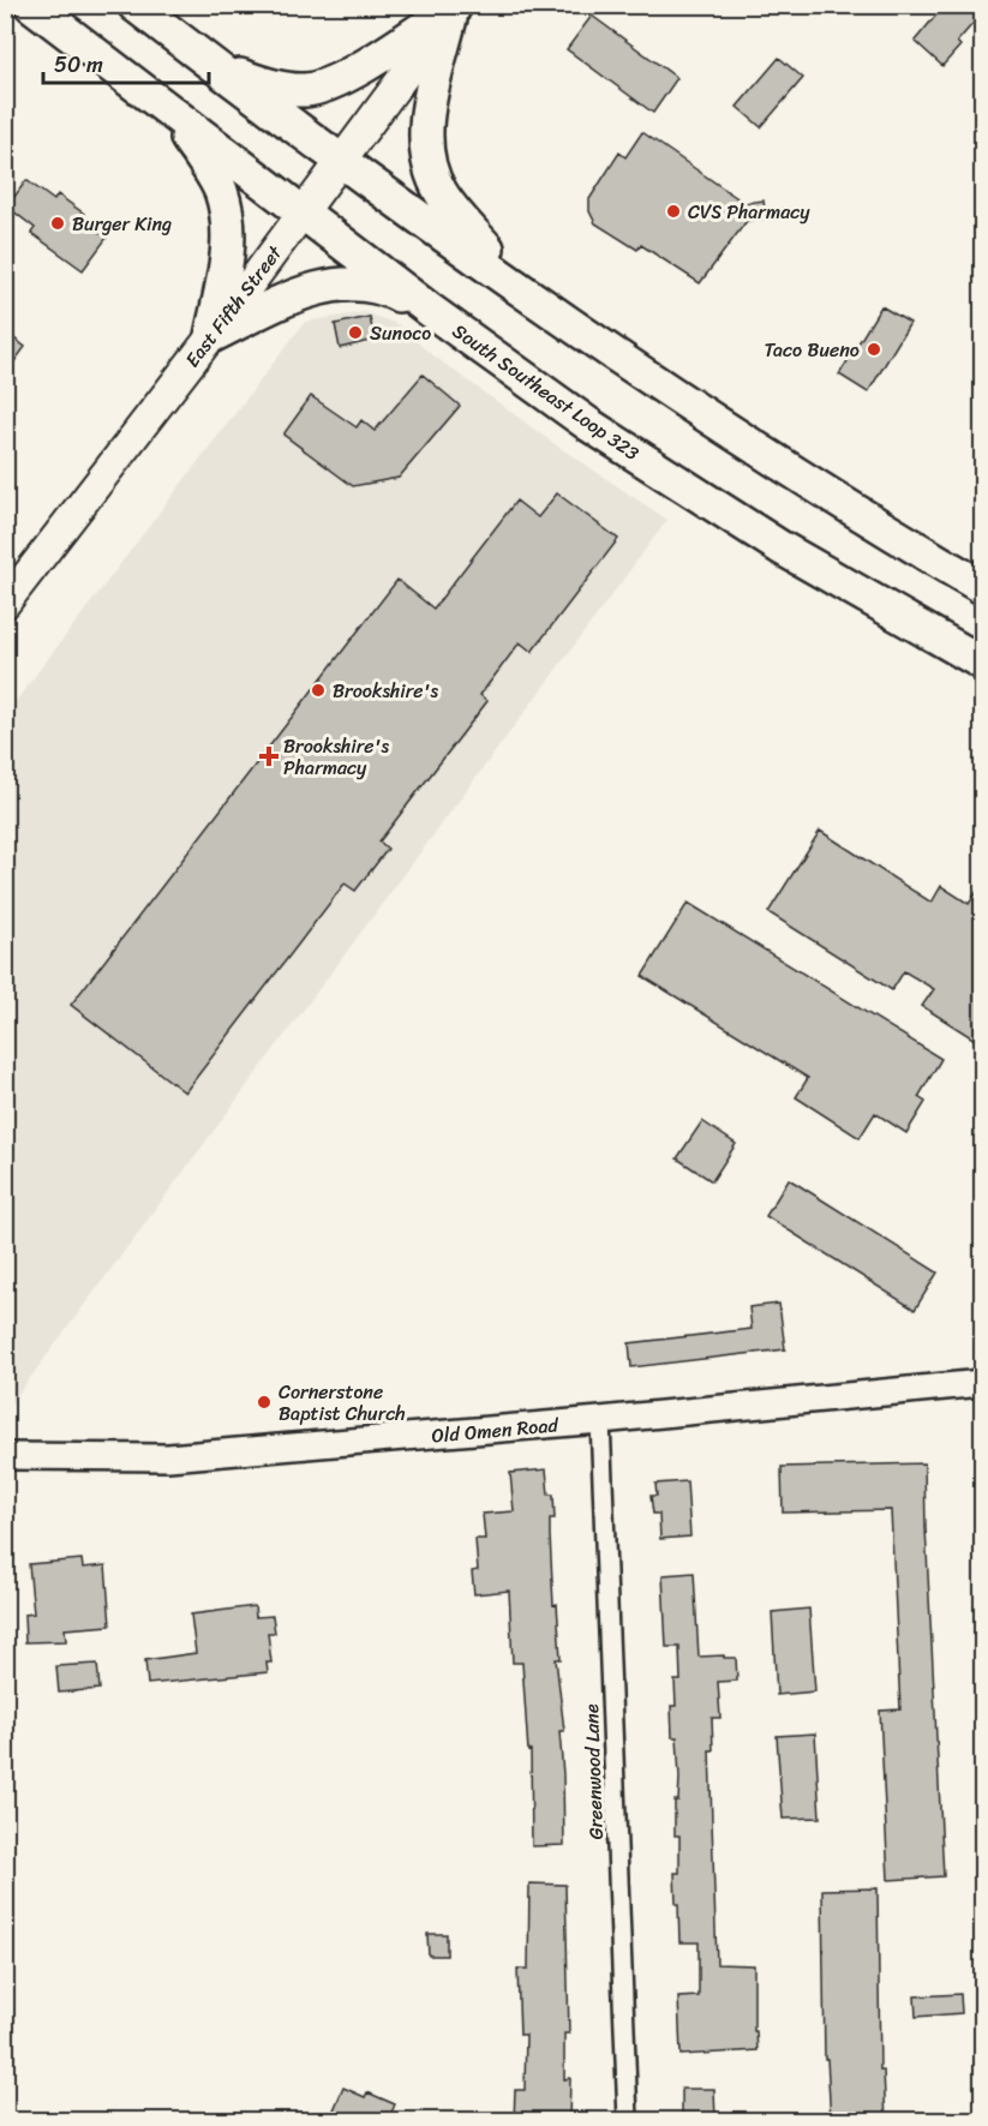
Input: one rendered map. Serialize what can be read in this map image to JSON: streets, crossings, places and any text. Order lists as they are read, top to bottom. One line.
{"streets":{"highway":["South Southeast Loop 323"],"main road":["East Fifth Street"],"street":["Old Omen Road","Greenwood Lane"]},"crossings":[["East Fifth Street","South Southeast Loop 323"],["Old Omen Road","Greenwood Lane"]],"places":{"other":["CVS Pharmacy","Burger King","Sunoco","Taco Bueno","Brookshire's","Cornerstone Baptist Church"],"health":["Brookshire's Pharmacy"]},"scale_bar":"50 m"}
